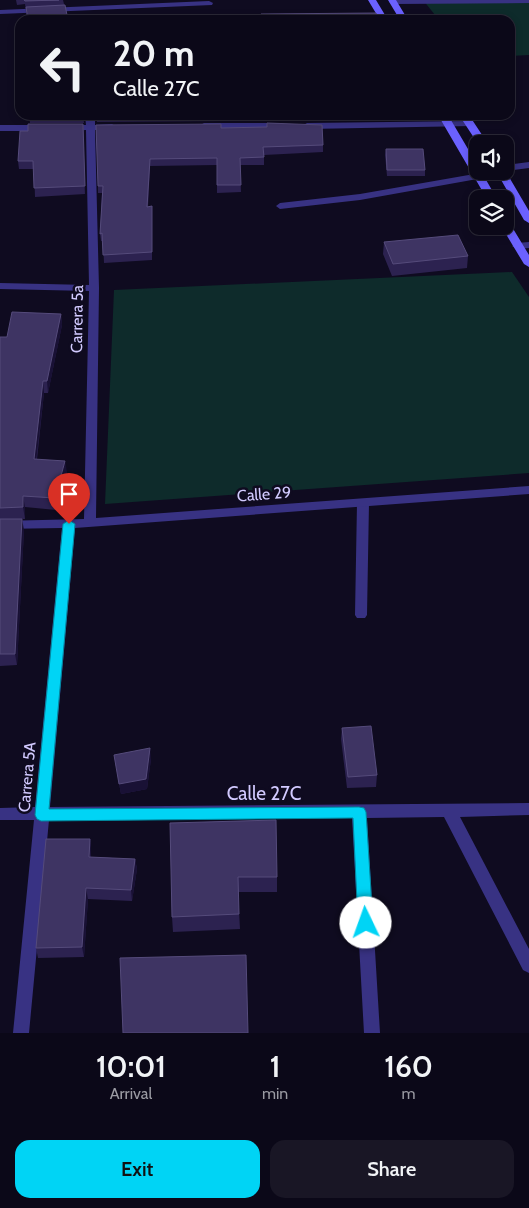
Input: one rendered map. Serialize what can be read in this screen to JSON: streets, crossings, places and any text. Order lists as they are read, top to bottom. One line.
{"streets":{"street":["Carrera 5a","Calle 29","Carrera 5A","Calle 27C"]},"crossings":[["Carrera 5a","Calle 29"],["Calle 29","Carrera 5A"],["Carrera 5A","Calle 27C"]],"page":{"turn":["20 m","Calle 27C"],"eta":["10:01","Arrival","1","min","160","m"],"buttons":["Exit","Share"]}}
